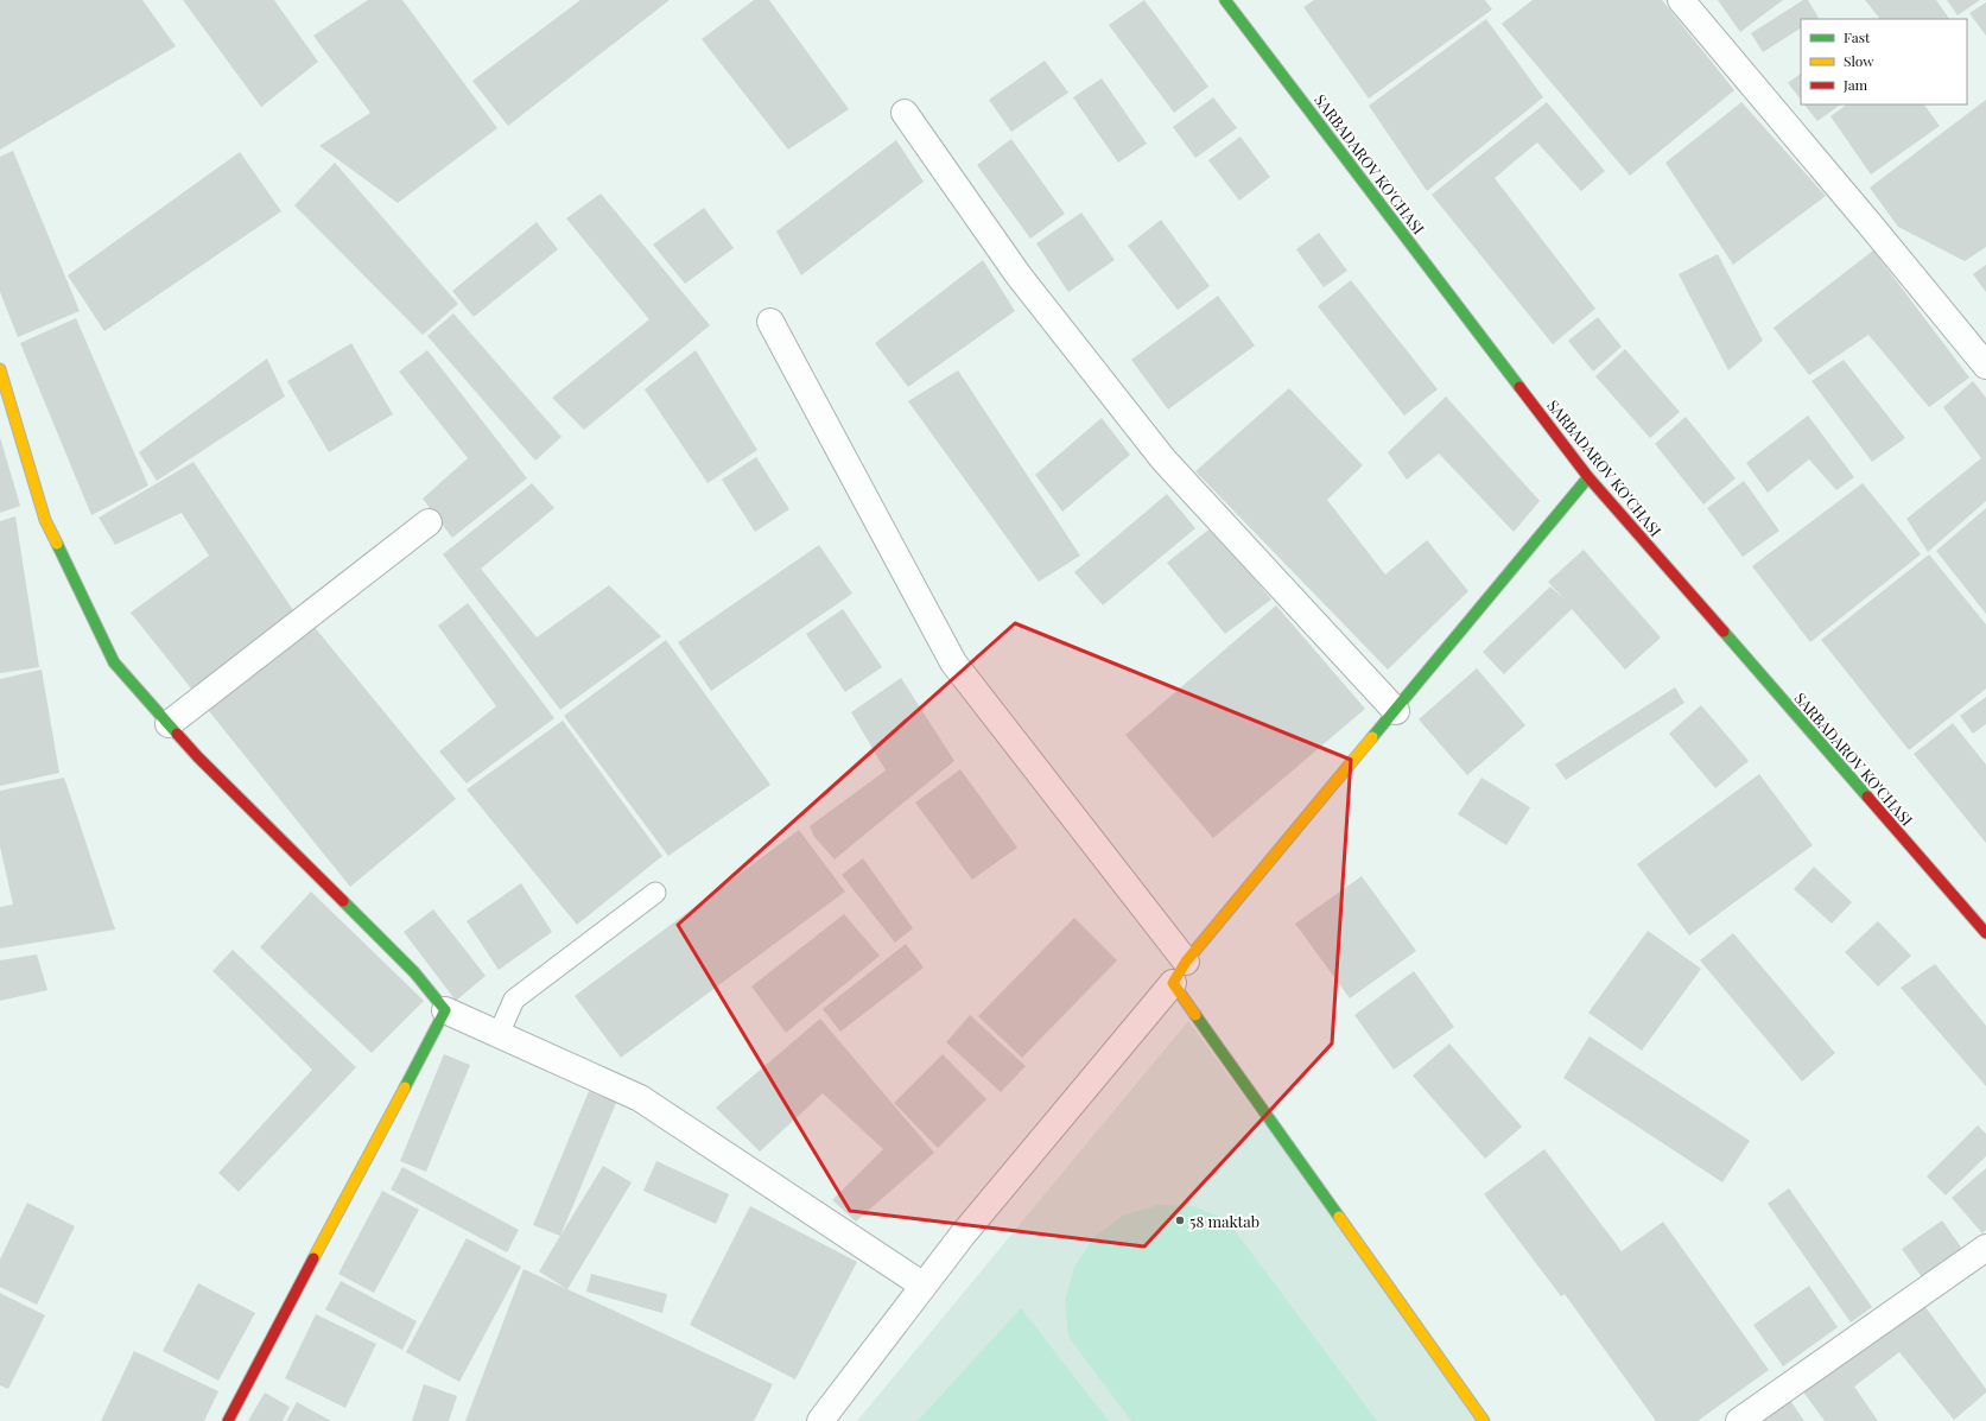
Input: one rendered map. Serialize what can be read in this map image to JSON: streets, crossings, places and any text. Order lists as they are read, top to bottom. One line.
{"streets":{"street":["SARBADAROV KO'CHASI"]},"places":["58 maktab"],"legend":["Fast","Slow","Jam"]}
